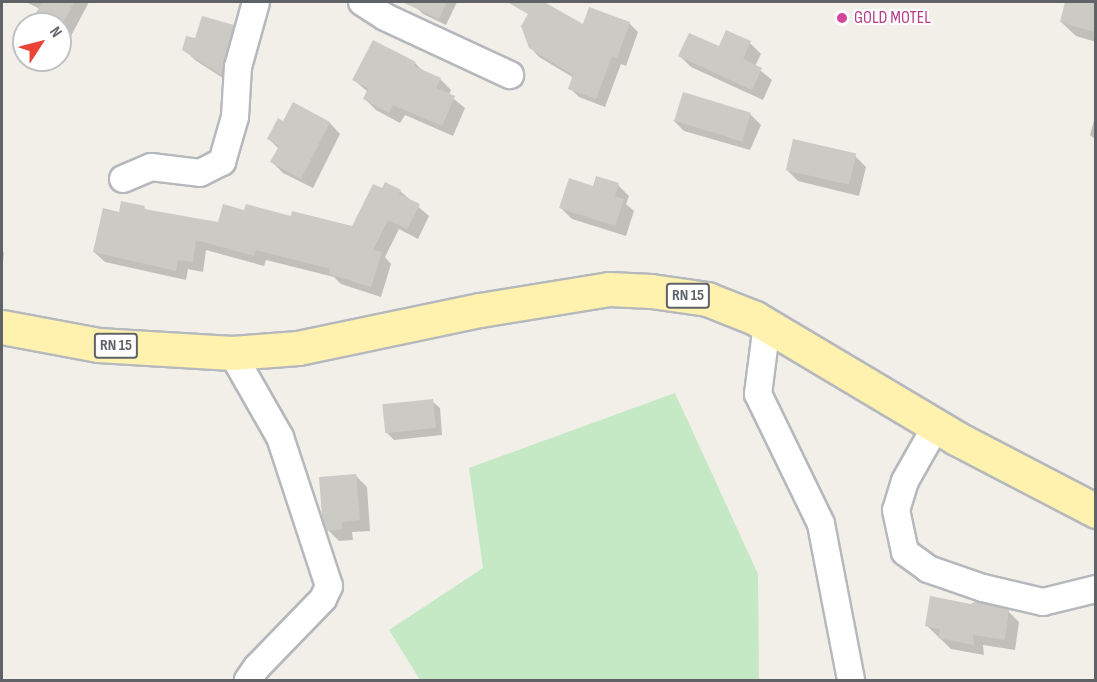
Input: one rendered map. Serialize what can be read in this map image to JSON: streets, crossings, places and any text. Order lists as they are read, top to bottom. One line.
{"streets":{"main road":["RN 15"]},"places":["GOLD MOTEL"],"north":"top right"}
